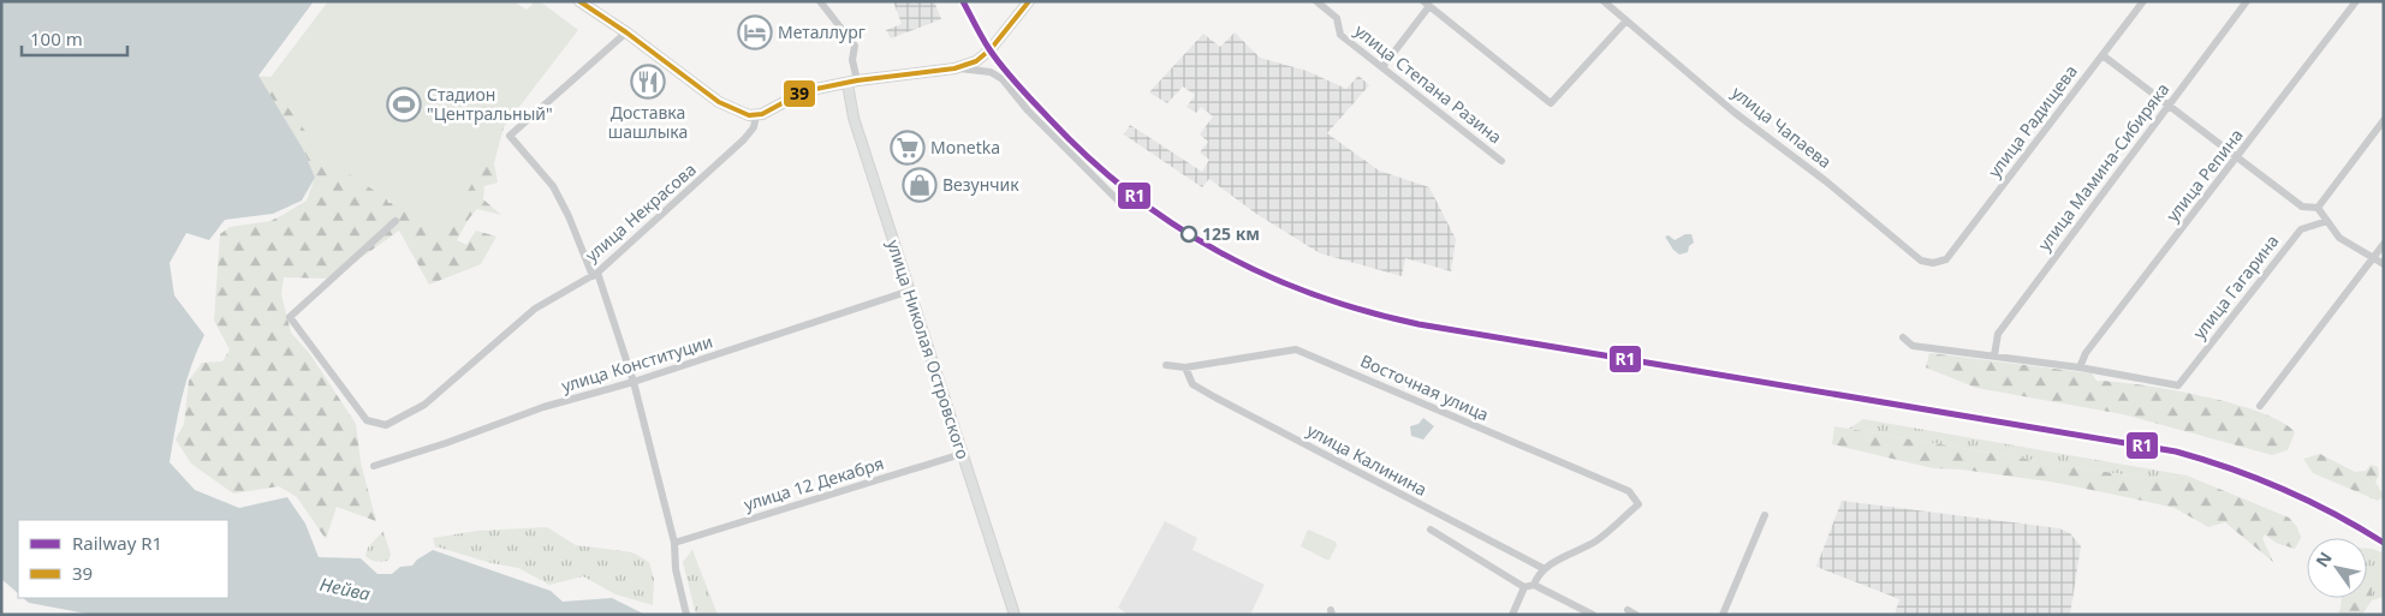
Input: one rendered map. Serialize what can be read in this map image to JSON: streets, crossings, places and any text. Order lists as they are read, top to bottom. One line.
{"streets":{"main road":["улица Николая Островского"],"street":["улица Степана Разина","улица Радищева","улица Чапаева","улица Мамина-Сибиряка","улица Репина","улица Некрасова","улица Гагарина","улица Конституции","Восточная улица","улица Калинина","улица 12 Декабря"]},"crossings":[["улица Радищева","улица Чапаева"],["улица Репина","улица Гагарина"],["улица Николая Островского","улица Конституции"],["улица Николая Островского","улица 12 Декабря"],["Восточная улица","улица Калинина"]],"water":["Нейва"],"places":{"hotel":["Металлург"],"restaurant":["Доставка шашлыка"],"sports":["Стадион \"Центральный\""],"supermarket":["Monetka"],"shop":["Везунчик"],"other":["125 км"]},"lines":["rail line R1","transit line 39"],"legend":["Railway R1","39"],"scale_bar":"100 m","north":"top left"}
